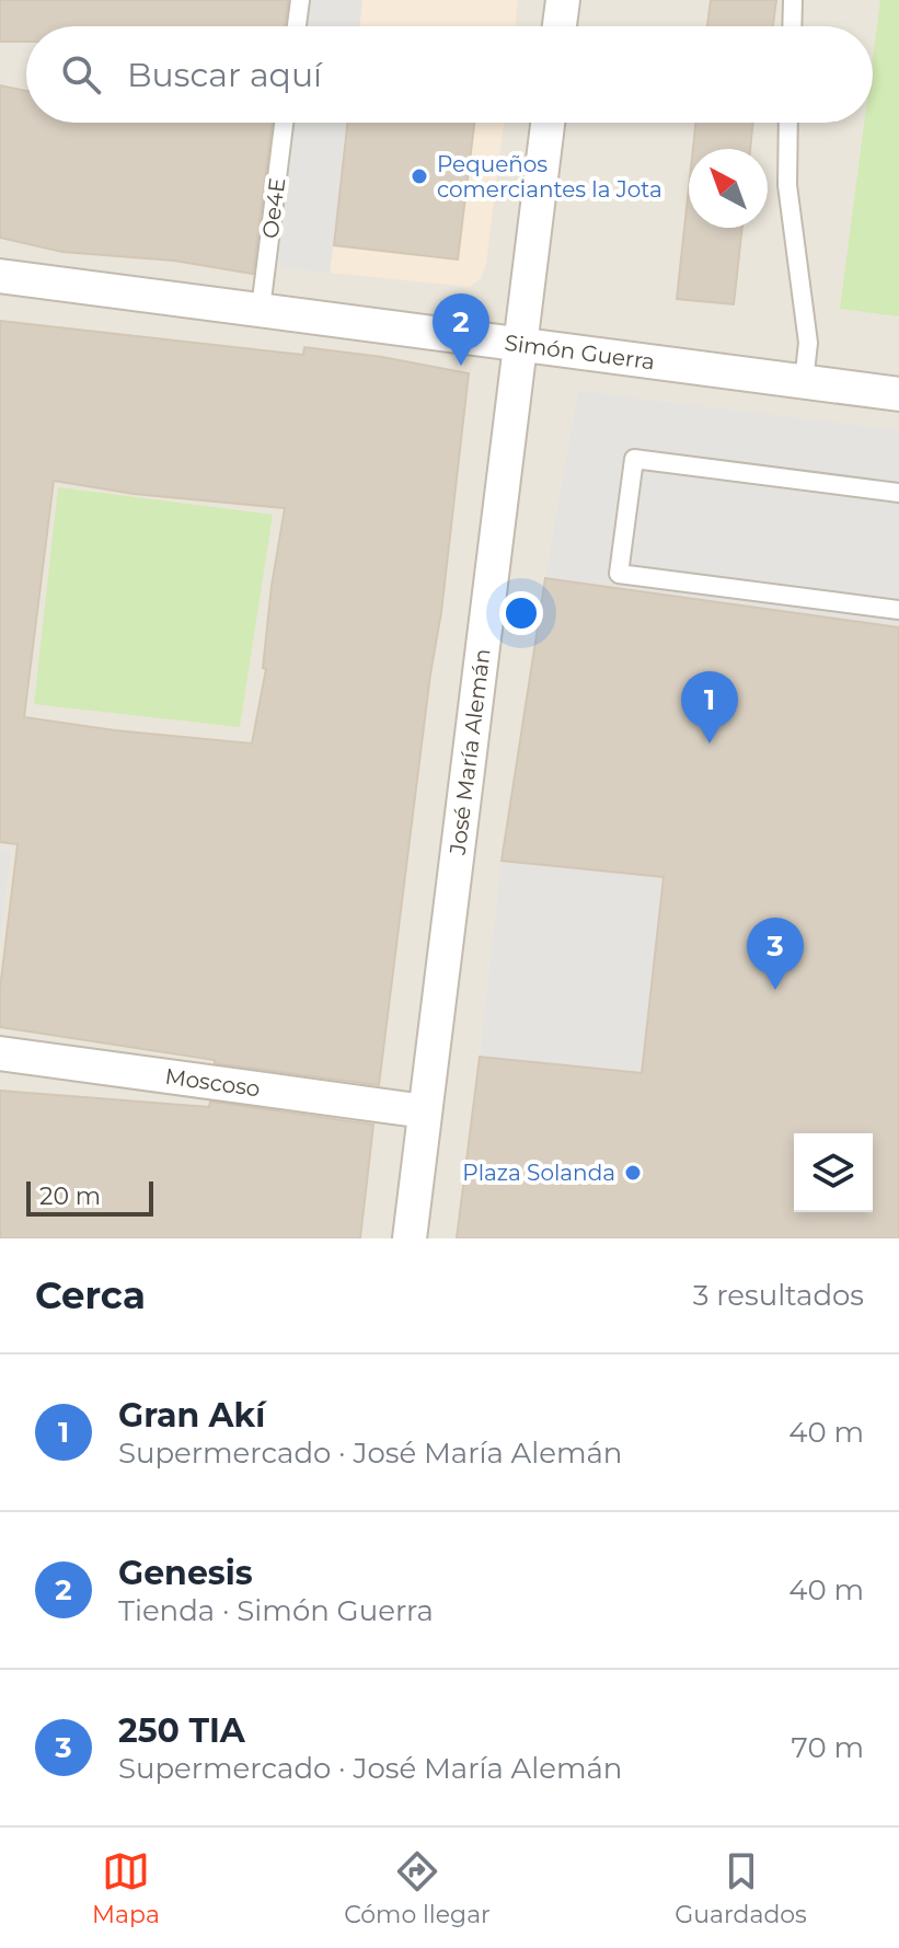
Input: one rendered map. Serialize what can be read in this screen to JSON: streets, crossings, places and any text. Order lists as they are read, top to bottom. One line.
{"streets":{"street":["Simón Guerra","José María Alemán","Moscoso"],"lane":["Oe4E"]},"crossings":[["Oe4E","Simón Guerra"],["Simón Guerra","José María Alemán"],["José María Alemán","Moscoso"]],"places":["Pequeños comerciantes la Jota","Plaza Solanda"],"scale_bar":"20 m","north":"top left","page":{"search":"Buscar aquí","pins":["2","1","3"],"scale":"20 m","heading":["Cerca","3 resultados"],"list":[{"mark":"1","name":"Gran Akí","note":"Supermercado · José María Alemán","value":"40 m"},{"mark":"2","name":"Genesis","note":"Tienda · Simón Guerra","value":"40 m"},{"mark":"3","name":"250 TIA","note":"Supermercado · José María Alemán","value":"70 m"}],"nav":["Mapa","Cómo llegar","Guardados"]}}
